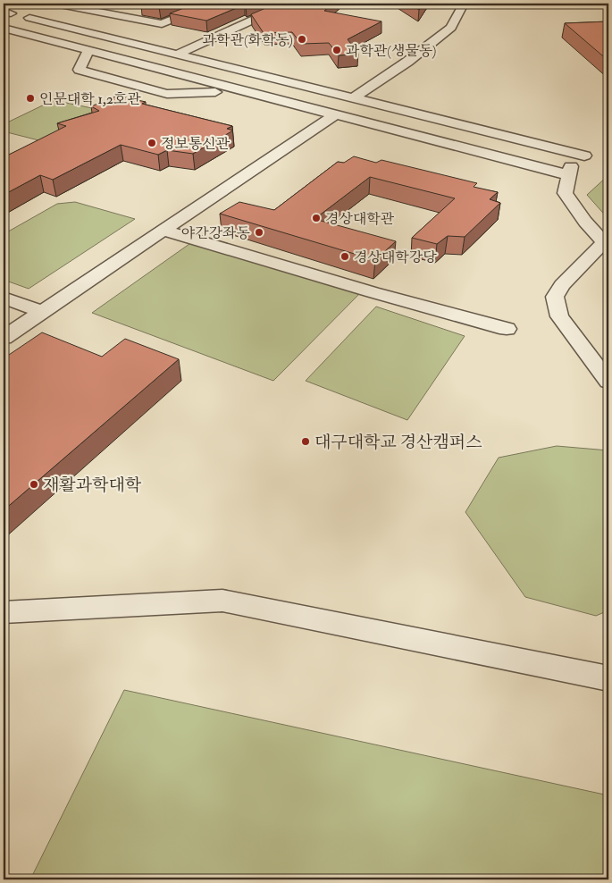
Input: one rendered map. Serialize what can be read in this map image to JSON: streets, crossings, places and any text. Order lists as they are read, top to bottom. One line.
{"places":["과학관(화학동)","과학관(생물동)","인문대학 1,2호관","정보통신관","경상대학관","야간강좌동","경상대학강당","대구대학교 경산캠퍼스","재활과학대학"]}
